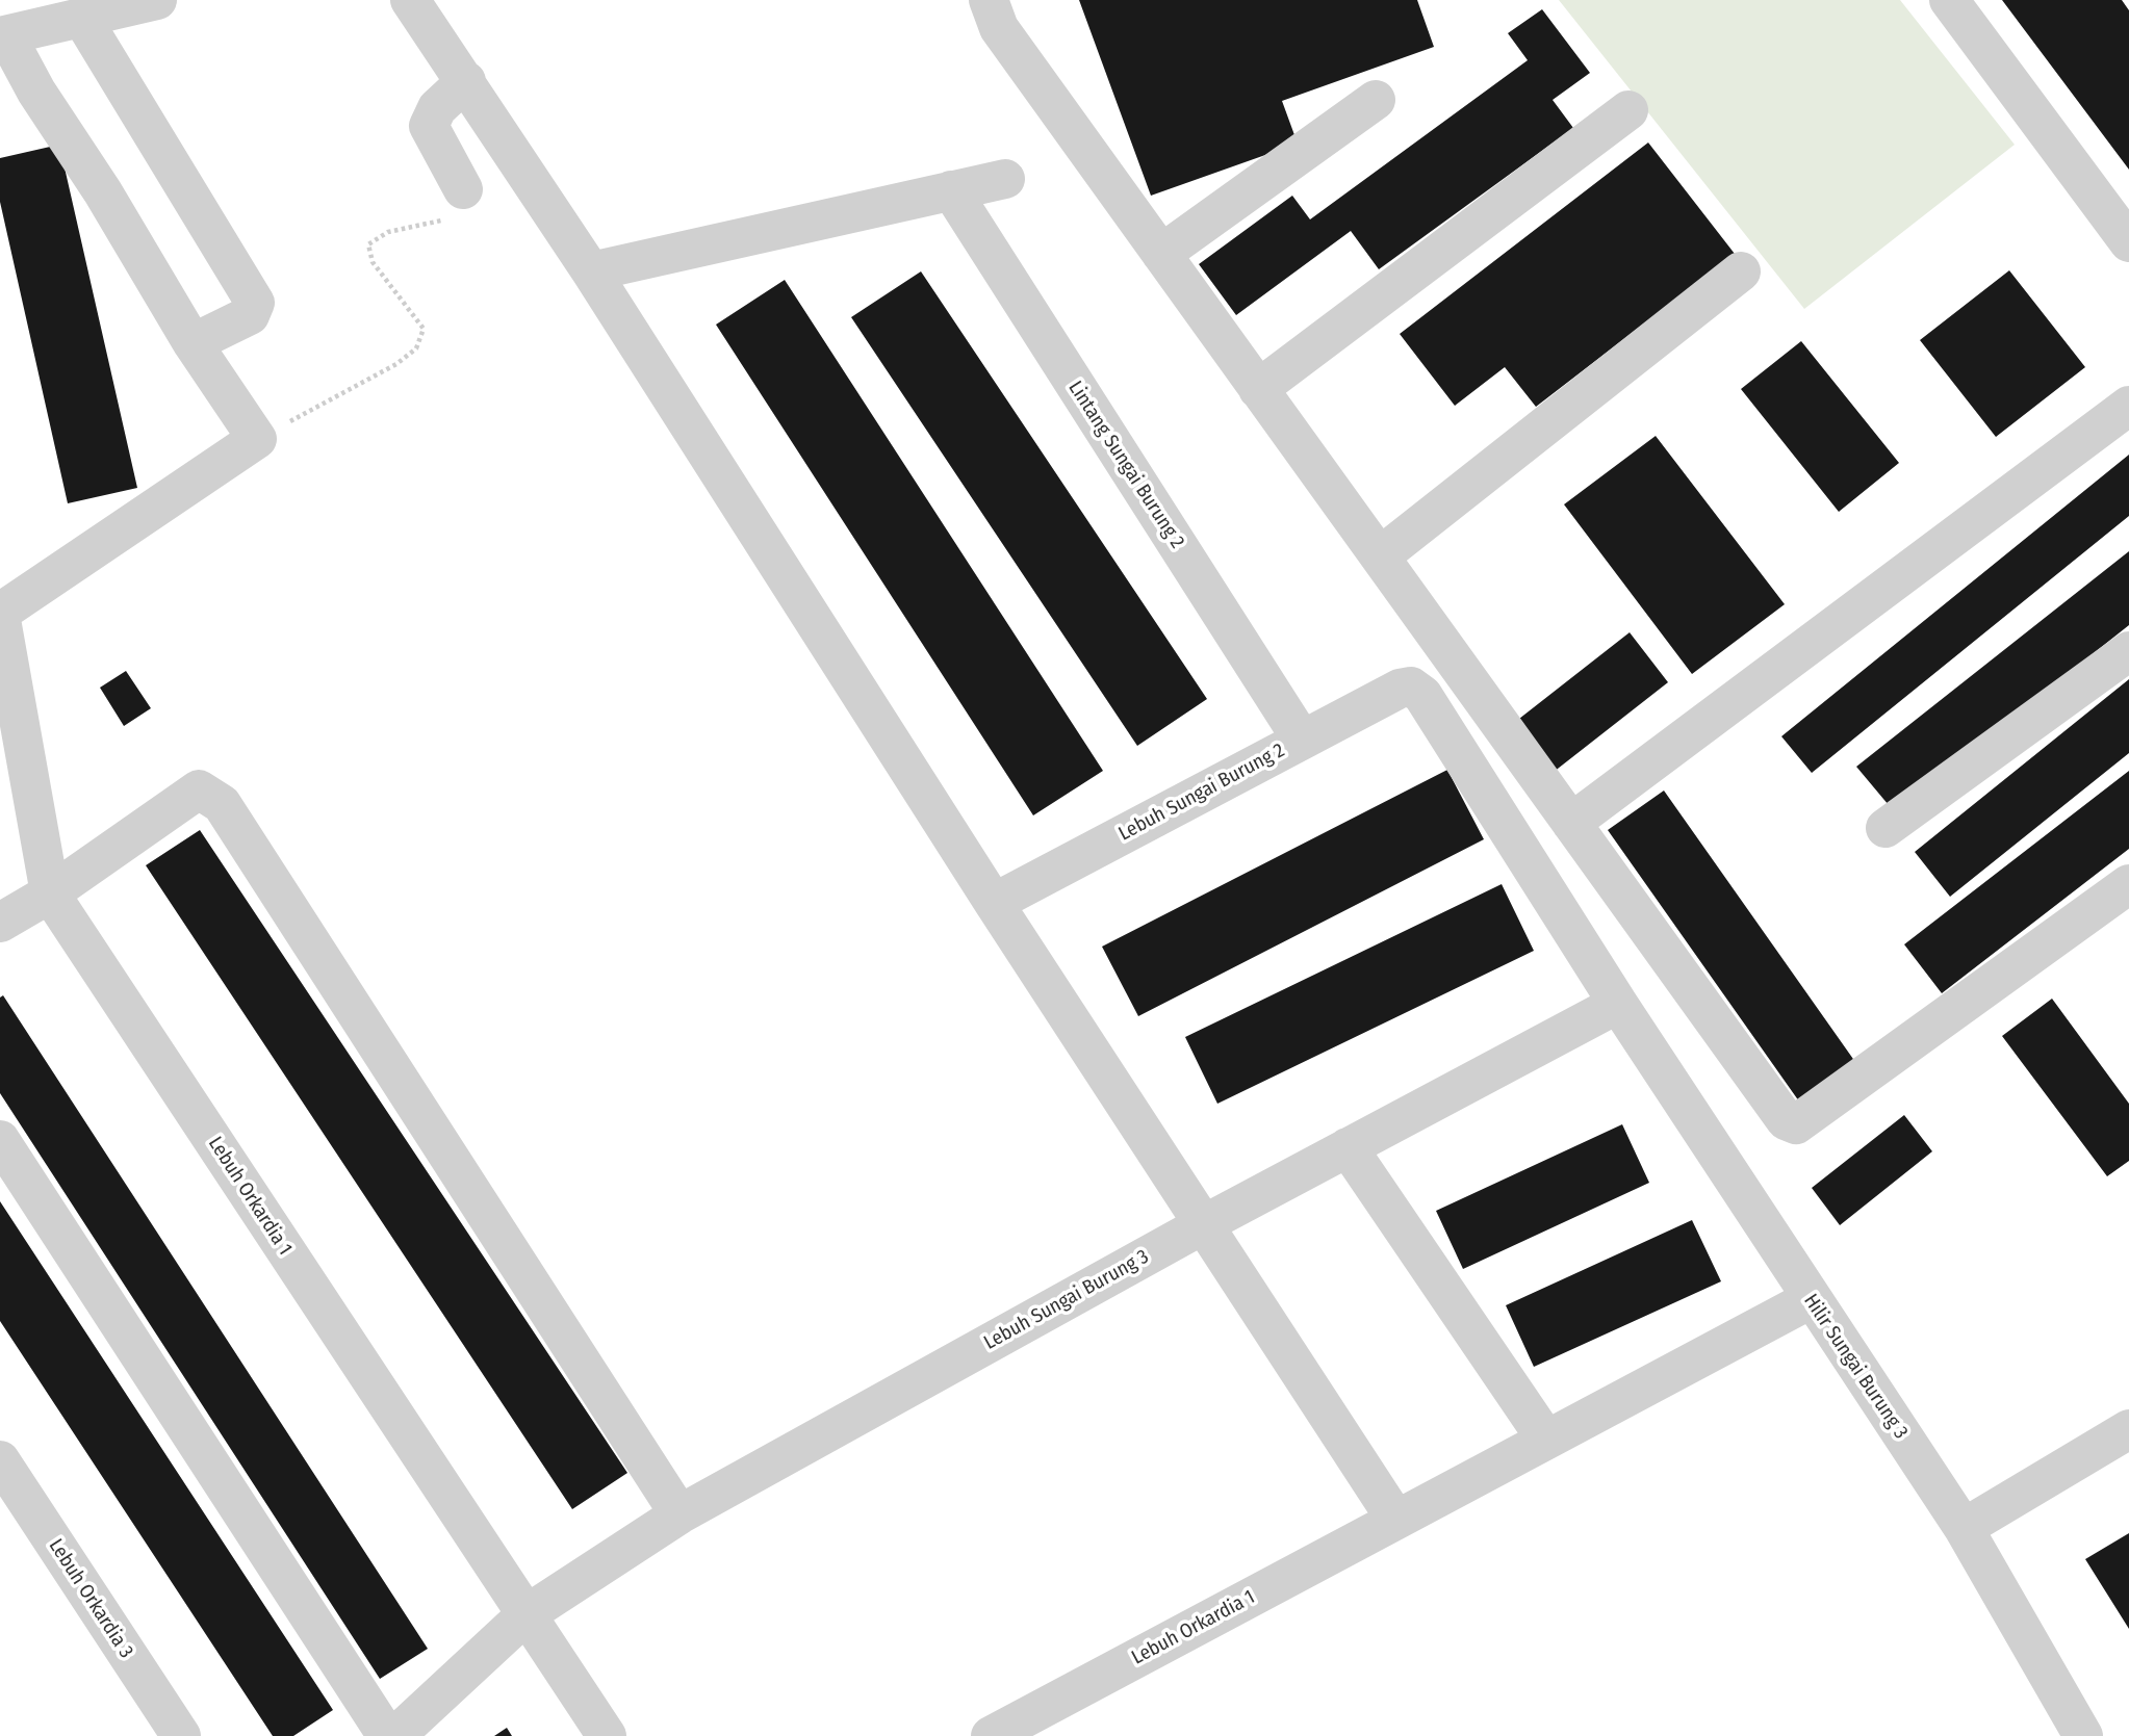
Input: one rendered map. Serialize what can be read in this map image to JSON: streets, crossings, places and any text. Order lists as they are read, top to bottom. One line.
{"streets":{"street":["Lintang Sungai Burung 2","Lebuh Sungai Burung 2","Lebuh Orkardia 1","Lebuh Sungai Burung 3","Hilir Sungai Burung 3","Lebuh Orkardia 3"]},"crossings":[["Lintang Sungai Burung 2","Lebuh Sungai Burung 2"],["Lebuh Sungai Burung 2","Hilir Sungai Burung 3"],["Lebuh Orkardia 1","Lebuh Sungai Burung 3"],["Lebuh Orkardia 1","Hilir Sungai Burung 3"],["Lebuh Sungai Burung 3","Hilir Sungai Burung 3"]]}
